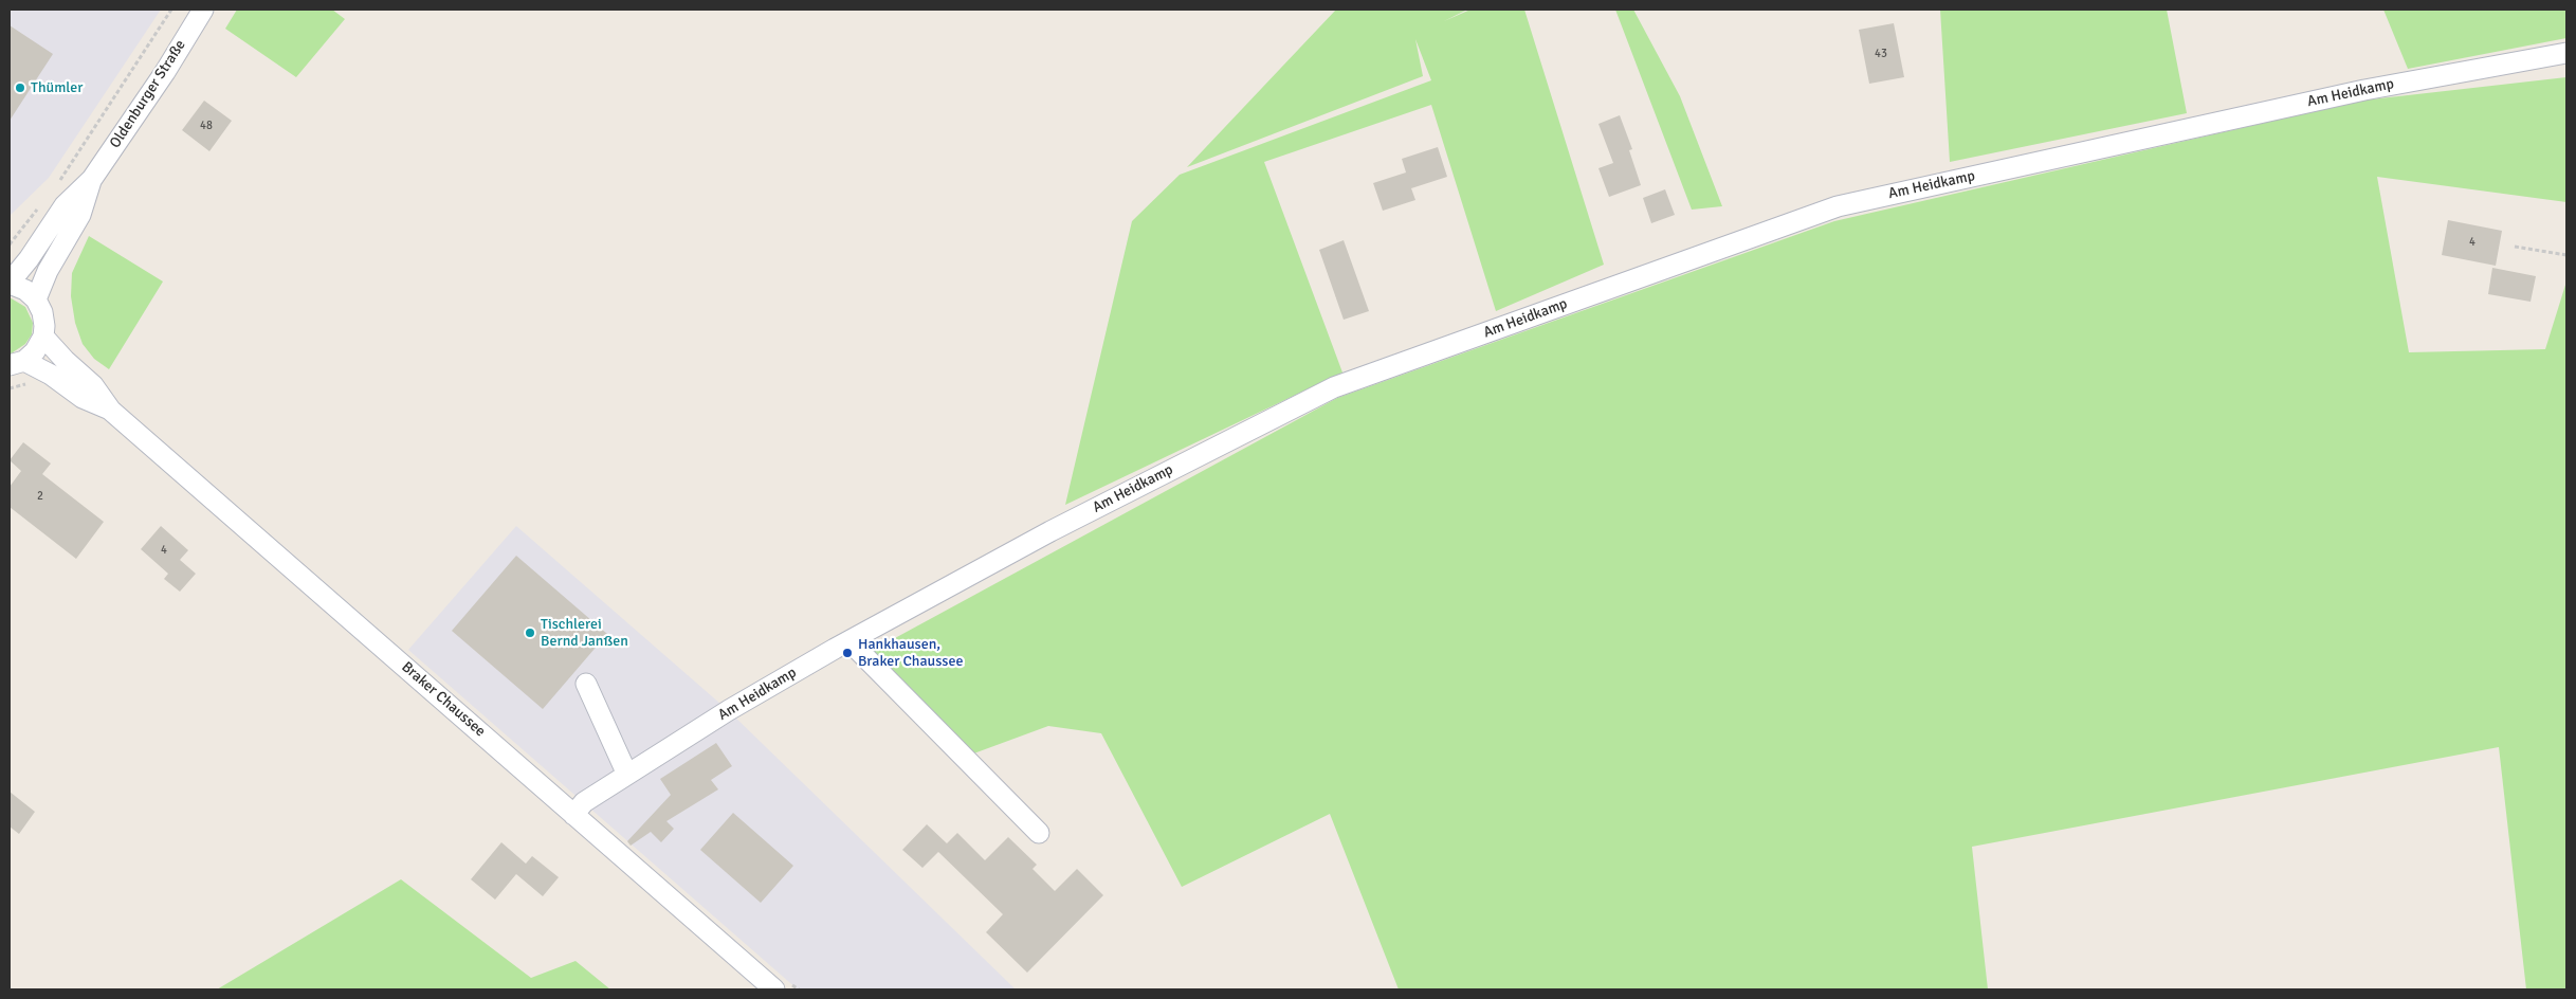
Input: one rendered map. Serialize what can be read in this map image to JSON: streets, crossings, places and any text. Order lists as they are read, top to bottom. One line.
{"streets":{"street":["Am Heidkamp","Oldenburger Straße","Braker Chaussee"]},"crossings":[["Am Heidkamp","Braker Chaussee"]],"places":["Thümler","Tischlerei Bernd Janßen","Hankhausen, Braker Chaussee"],"house_numbers":["43","48","4","2","4"]}
